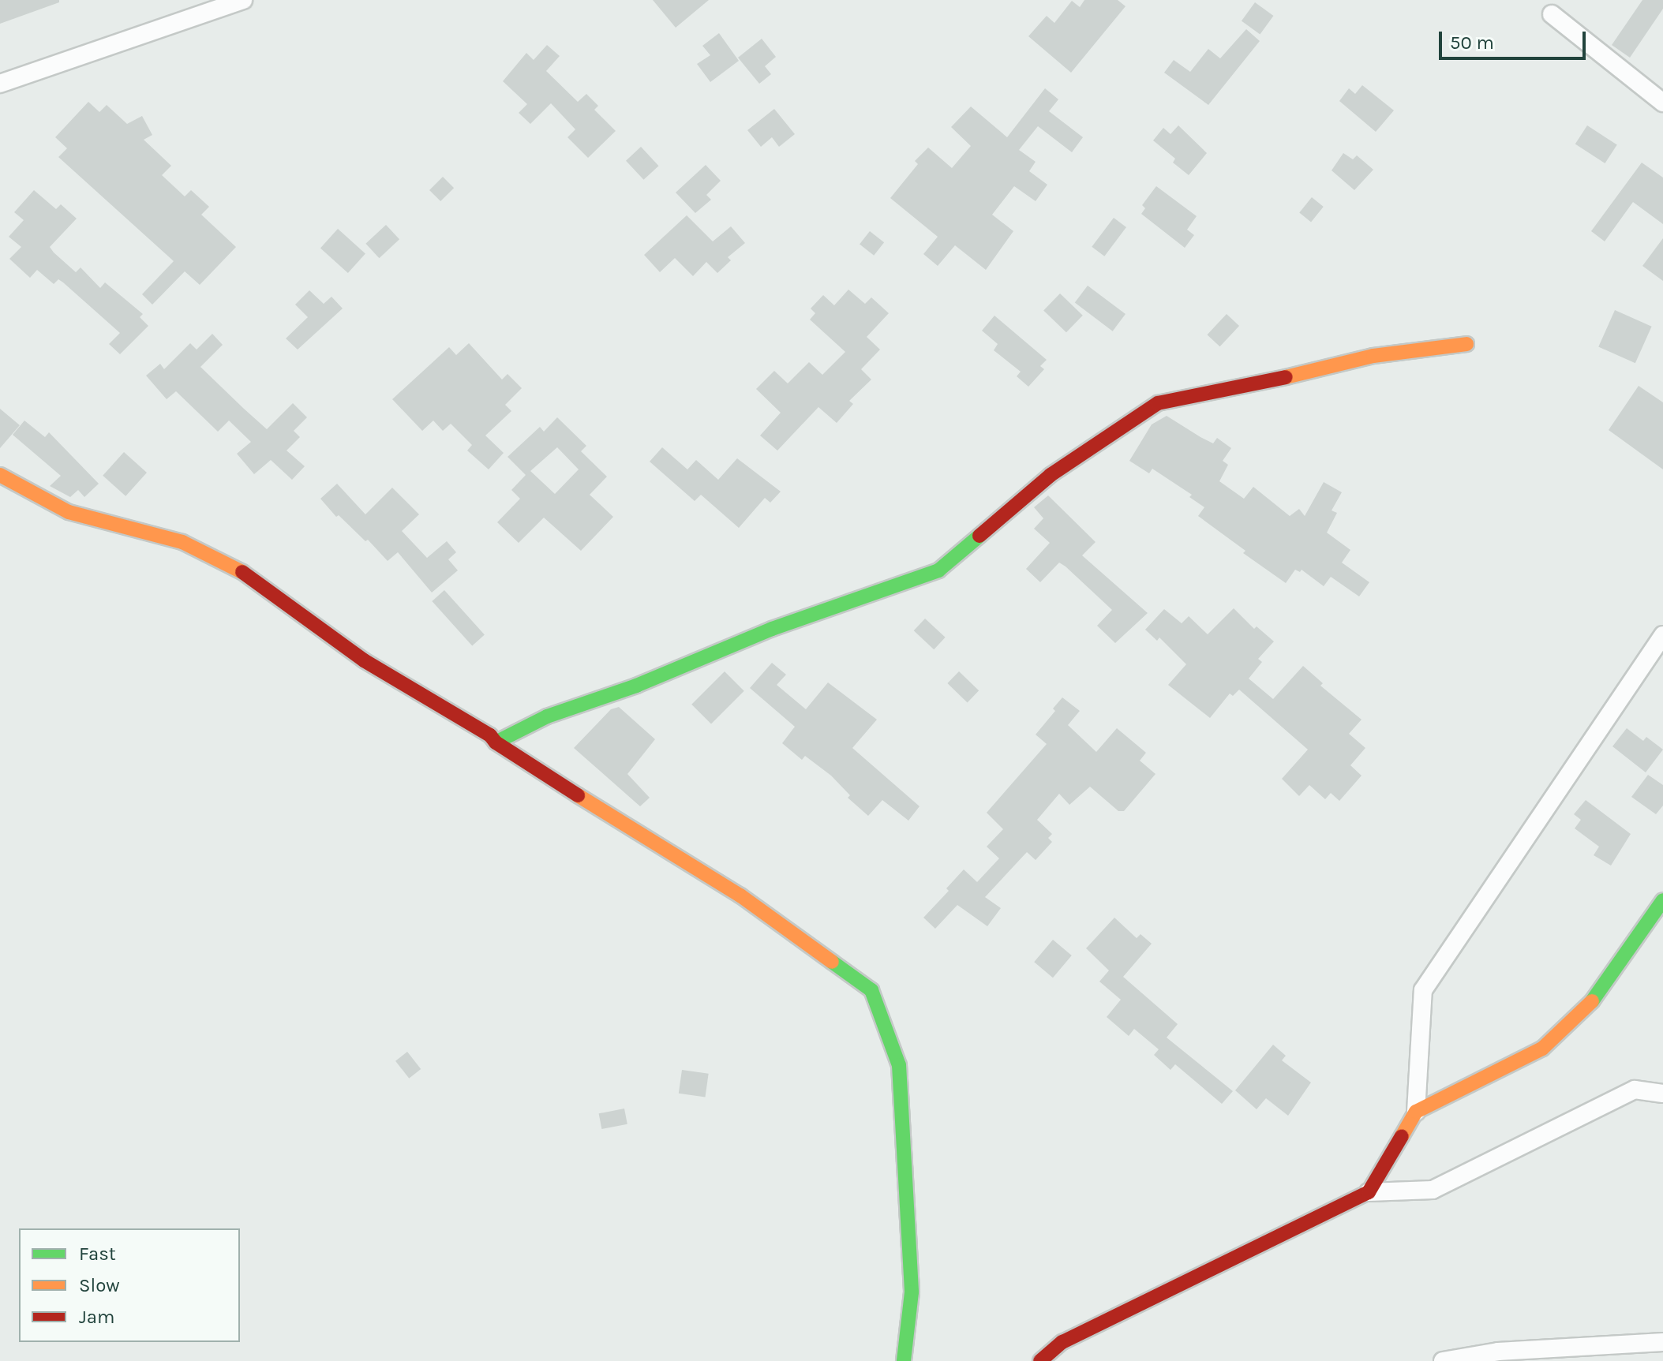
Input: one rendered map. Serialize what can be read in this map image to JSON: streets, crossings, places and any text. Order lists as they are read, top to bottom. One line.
{"legend":["Fast","Slow","Jam"],"scale_bar":"50 m"}
